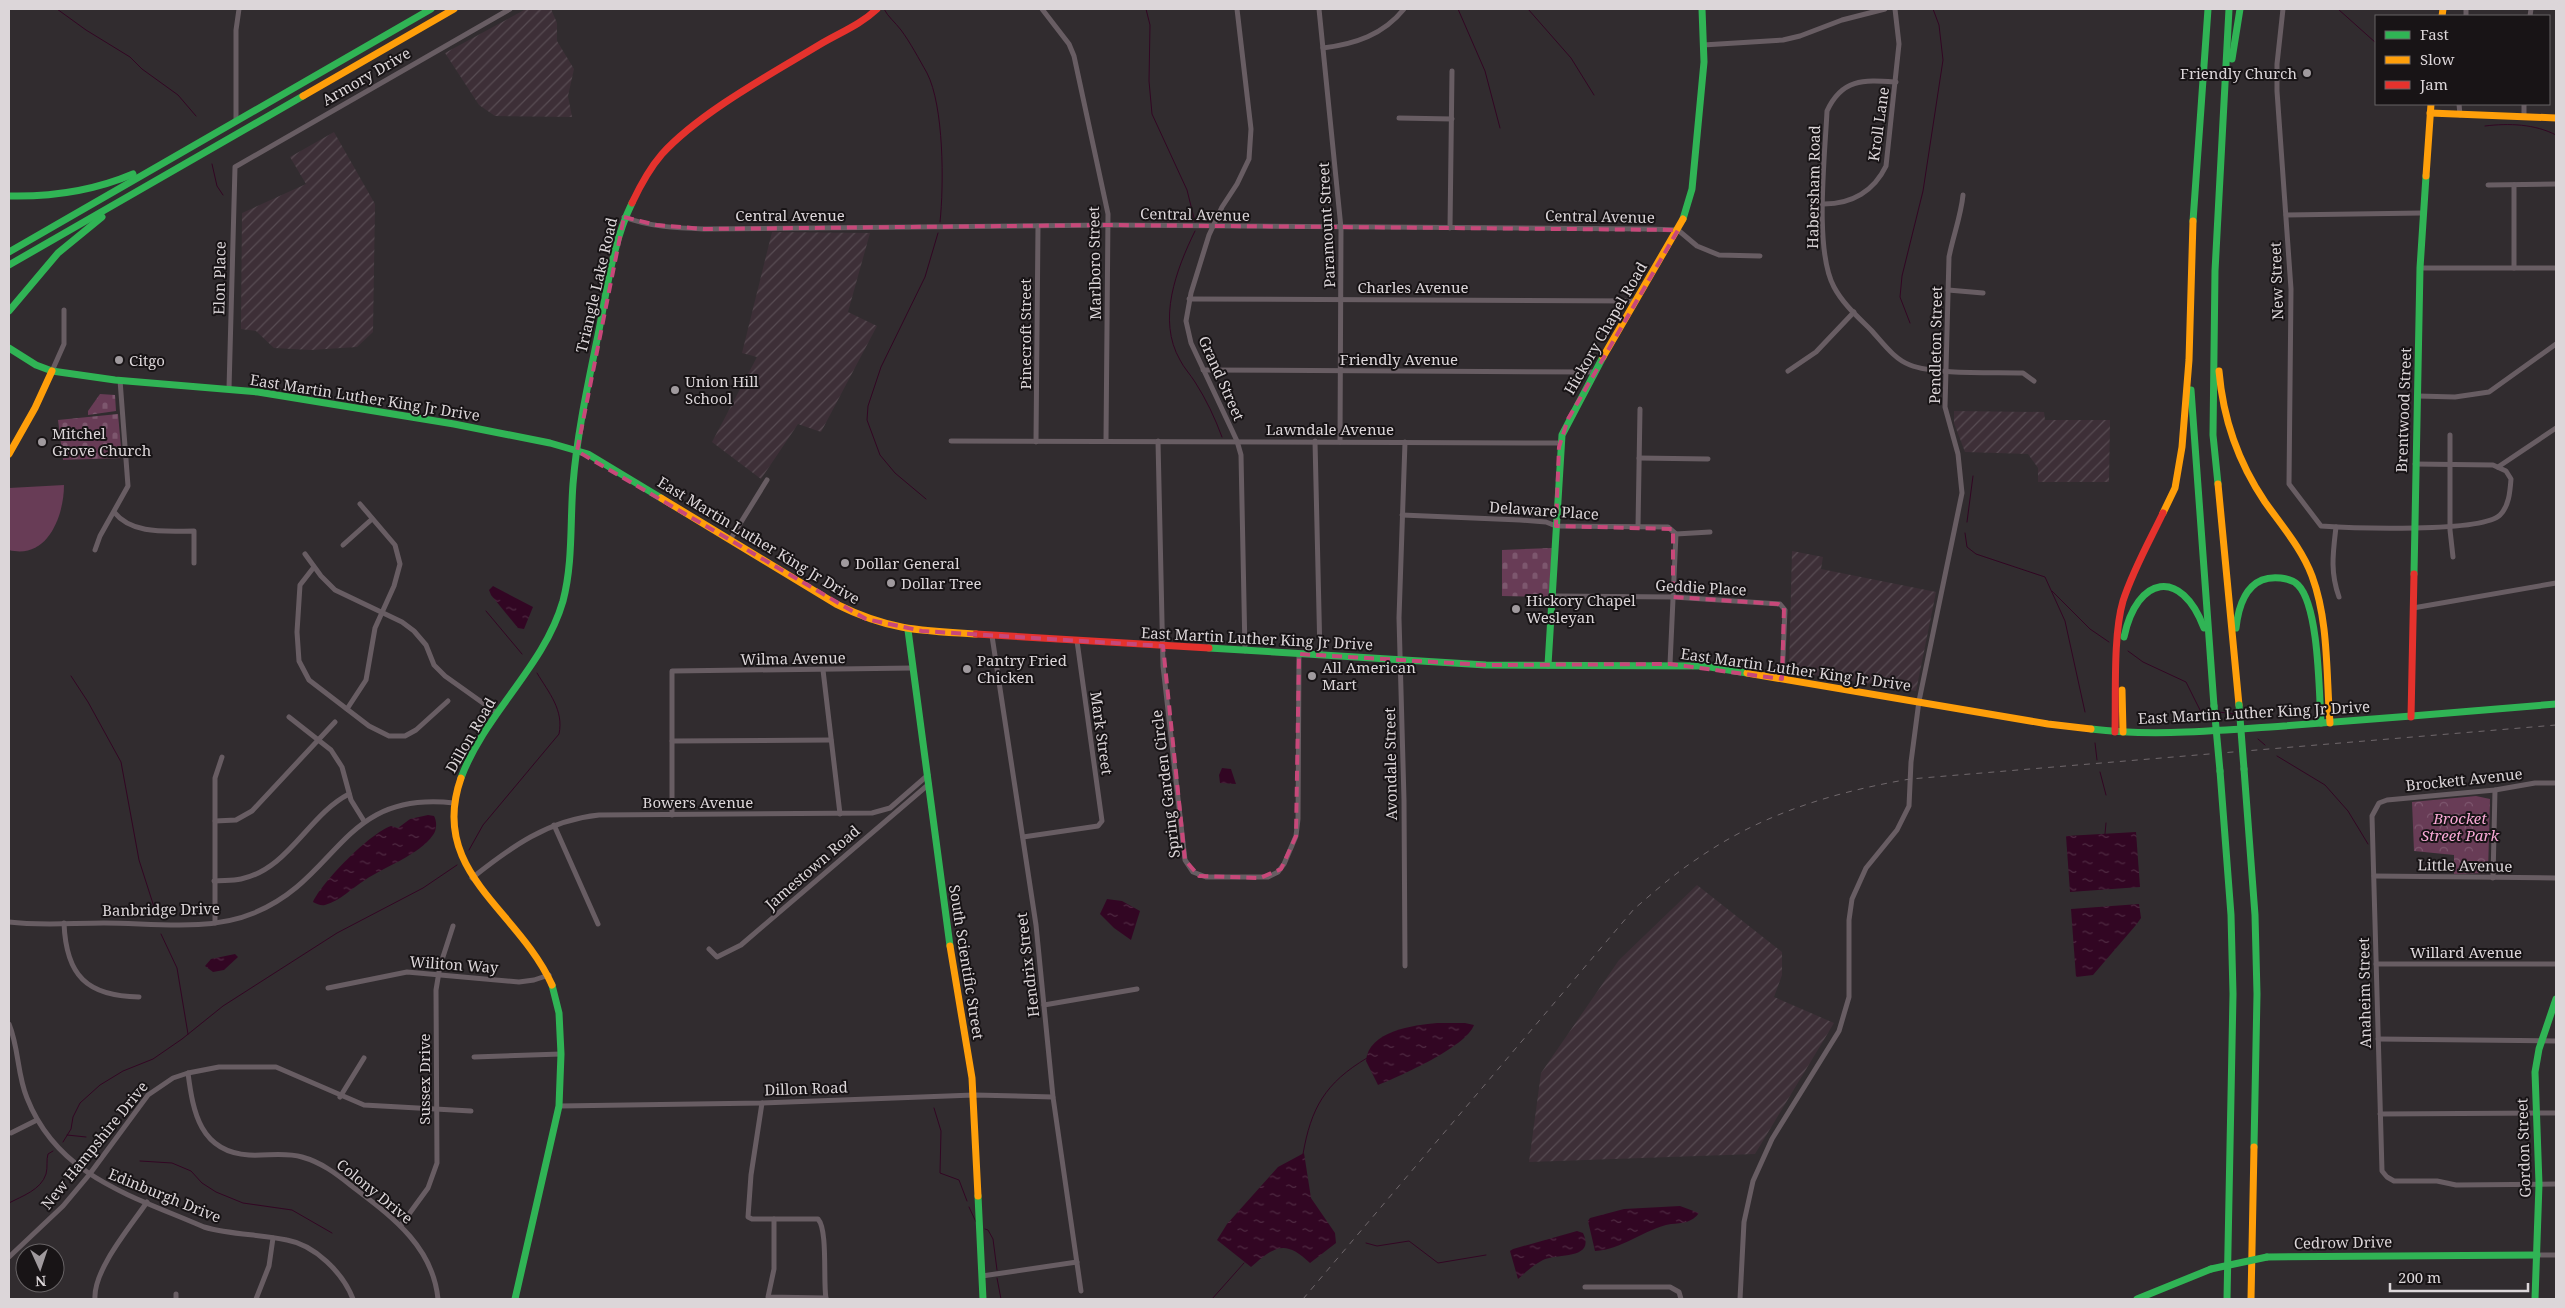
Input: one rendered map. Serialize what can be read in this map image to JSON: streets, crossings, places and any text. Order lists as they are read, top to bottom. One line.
{"streets":{"main road":["Triangle Lake Road","Hickory Chapel Road","East Martin Luther King Jr Drive","Brentwood Street","Dillon Road","South Scientific Street","Gordon Street","Cedrow Drive"],"street":["Armory Drive","Kroll Lane","Habersham Road","Central Avenue","Paramount Street","Marlboro Street","Elon Place","New Street","Charles Avenue","Pinecroft Street","Pendleton Street","Friendly Avenue","Grand Street","Lawndale Avenue","Delaware Place","Geddie Place","Wilma Avenue","Mark Street","Avondale Street","Brockett Avenue","Spring Garden Circle","Bowers Avenue","Little Avenue","Jamestown Road","Banbridge Drive","Willard Avenue","Wiliton Way","Hendrix Street","Anaheim Street","Sussex Drive","New Hampshire Drive","Colony Drive","Edinburgh Drive"]},"crossings":[["Armory Drive","Elon Place"],["Kroll Lane","Habersham Road"],["Habersham Road","Pendleton Street"],["Central Avenue","Paramount Street"],["Central Avenue","Marlboro Street"],["Central Avenue","Triangle Lake Road"],["Central Avenue","Hickory Chapel Road"],["Central Avenue","Pinecroft Street"],["Central Avenue","Grand Street"],["Paramount Street","Charles Avenue"],["Paramount Street","Friendly Avenue"],["Paramount Street","Lawndale Avenue"],["Marlboro Street","Lawndale Avenue"],["Elon Place","East Martin Luther King Jr Drive"],["Triangle Lake Road","East Martin Luther King Jr Drive"],["Triangle Lake Road","Dillon Road"],["Charles Avenue","Hickory Chapel Road"],["Charles Avenue","Grand Street"],["Hickory Chapel Road","Friendly Avenue"],["Hickory Chapel Road","East Martin Luther King Jr Drive"],["Hickory Chapel Road","Lawndale Avenue"],["Hickory Chapel Road","Delaware Place"],["Hickory Chapel Road","Geddie Place"],["Pinecroft Street","Lawndale Avenue"],["Pendleton Street","East Martin Luther King Jr Drive"],["Friendly Avenue","Grand Street"],["Grand Street","East Martin Luther King Jr Drive"],["Grand Street","Lawndale Avenue"],["East Martin Luther King Jr Drive","Brentwood Street"],["East Martin Luther King Jr Drive","Geddie Place"],["East Martin Luther King Jr Drive","Mark Street"],["East Martin Luther King Jr Drive","Dillon Road"],["East Martin Luther King Jr Drive","Avondale Street"],["East Martin Luther King Jr Drive","Spring Garden Circle"],["East Martin Luther King Jr Drive","South Scientific Street"],["East Martin Luther King Jr Drive","Hendrix Street"],["Lawndale Avenue","Avondale Street"],["Lawndale Avenue","Spring Garden Circle"],["Delaware Place","Avondale Street"],["Wilma Avenue","South Scientific Street"],["Mark Street","Hendrix Street"],["Dillon Road","Bowers Avenue"],["Dillon Road","Banbridge Drive"],["Dillon Road","South Scientific Street"],["Dillon Road","Wiliton Way"],["Dillon Road","Hendrix Street"],["Brockett Avenue","Anaheim Street"],["Bowers Avenue","South Scientific Street"],["Little Avenue","Anaheim Street"],["Jamestown Road","South Scientific Street"],["Willard Avenue","Anaheim Street"],["Wiliton Way","Sussex Drive"],["Anaheim Street","Gordon Street"],["Sussex Drive","New Hampshire Drive"],["Sussex Drive","Colony Drive"],["New Hampshire Drive","Colony Drive"],["New Hampshire Drive","Edinburgh Drive"],["Gordon Street","Cedrow Drive"]],"parks":["Brocket Street Park"],"places":["Friendly Church","Citgo","Union Hill School","Mitchel Grove Church","Dollar General","Dollar Tree","Hickory Chapel Wesleyan","Pantry Fried Chicken","All American Mart"],"legend":["Fast","Slow","Jam"],"scale_bar":"200 m","north":"bottom"}
